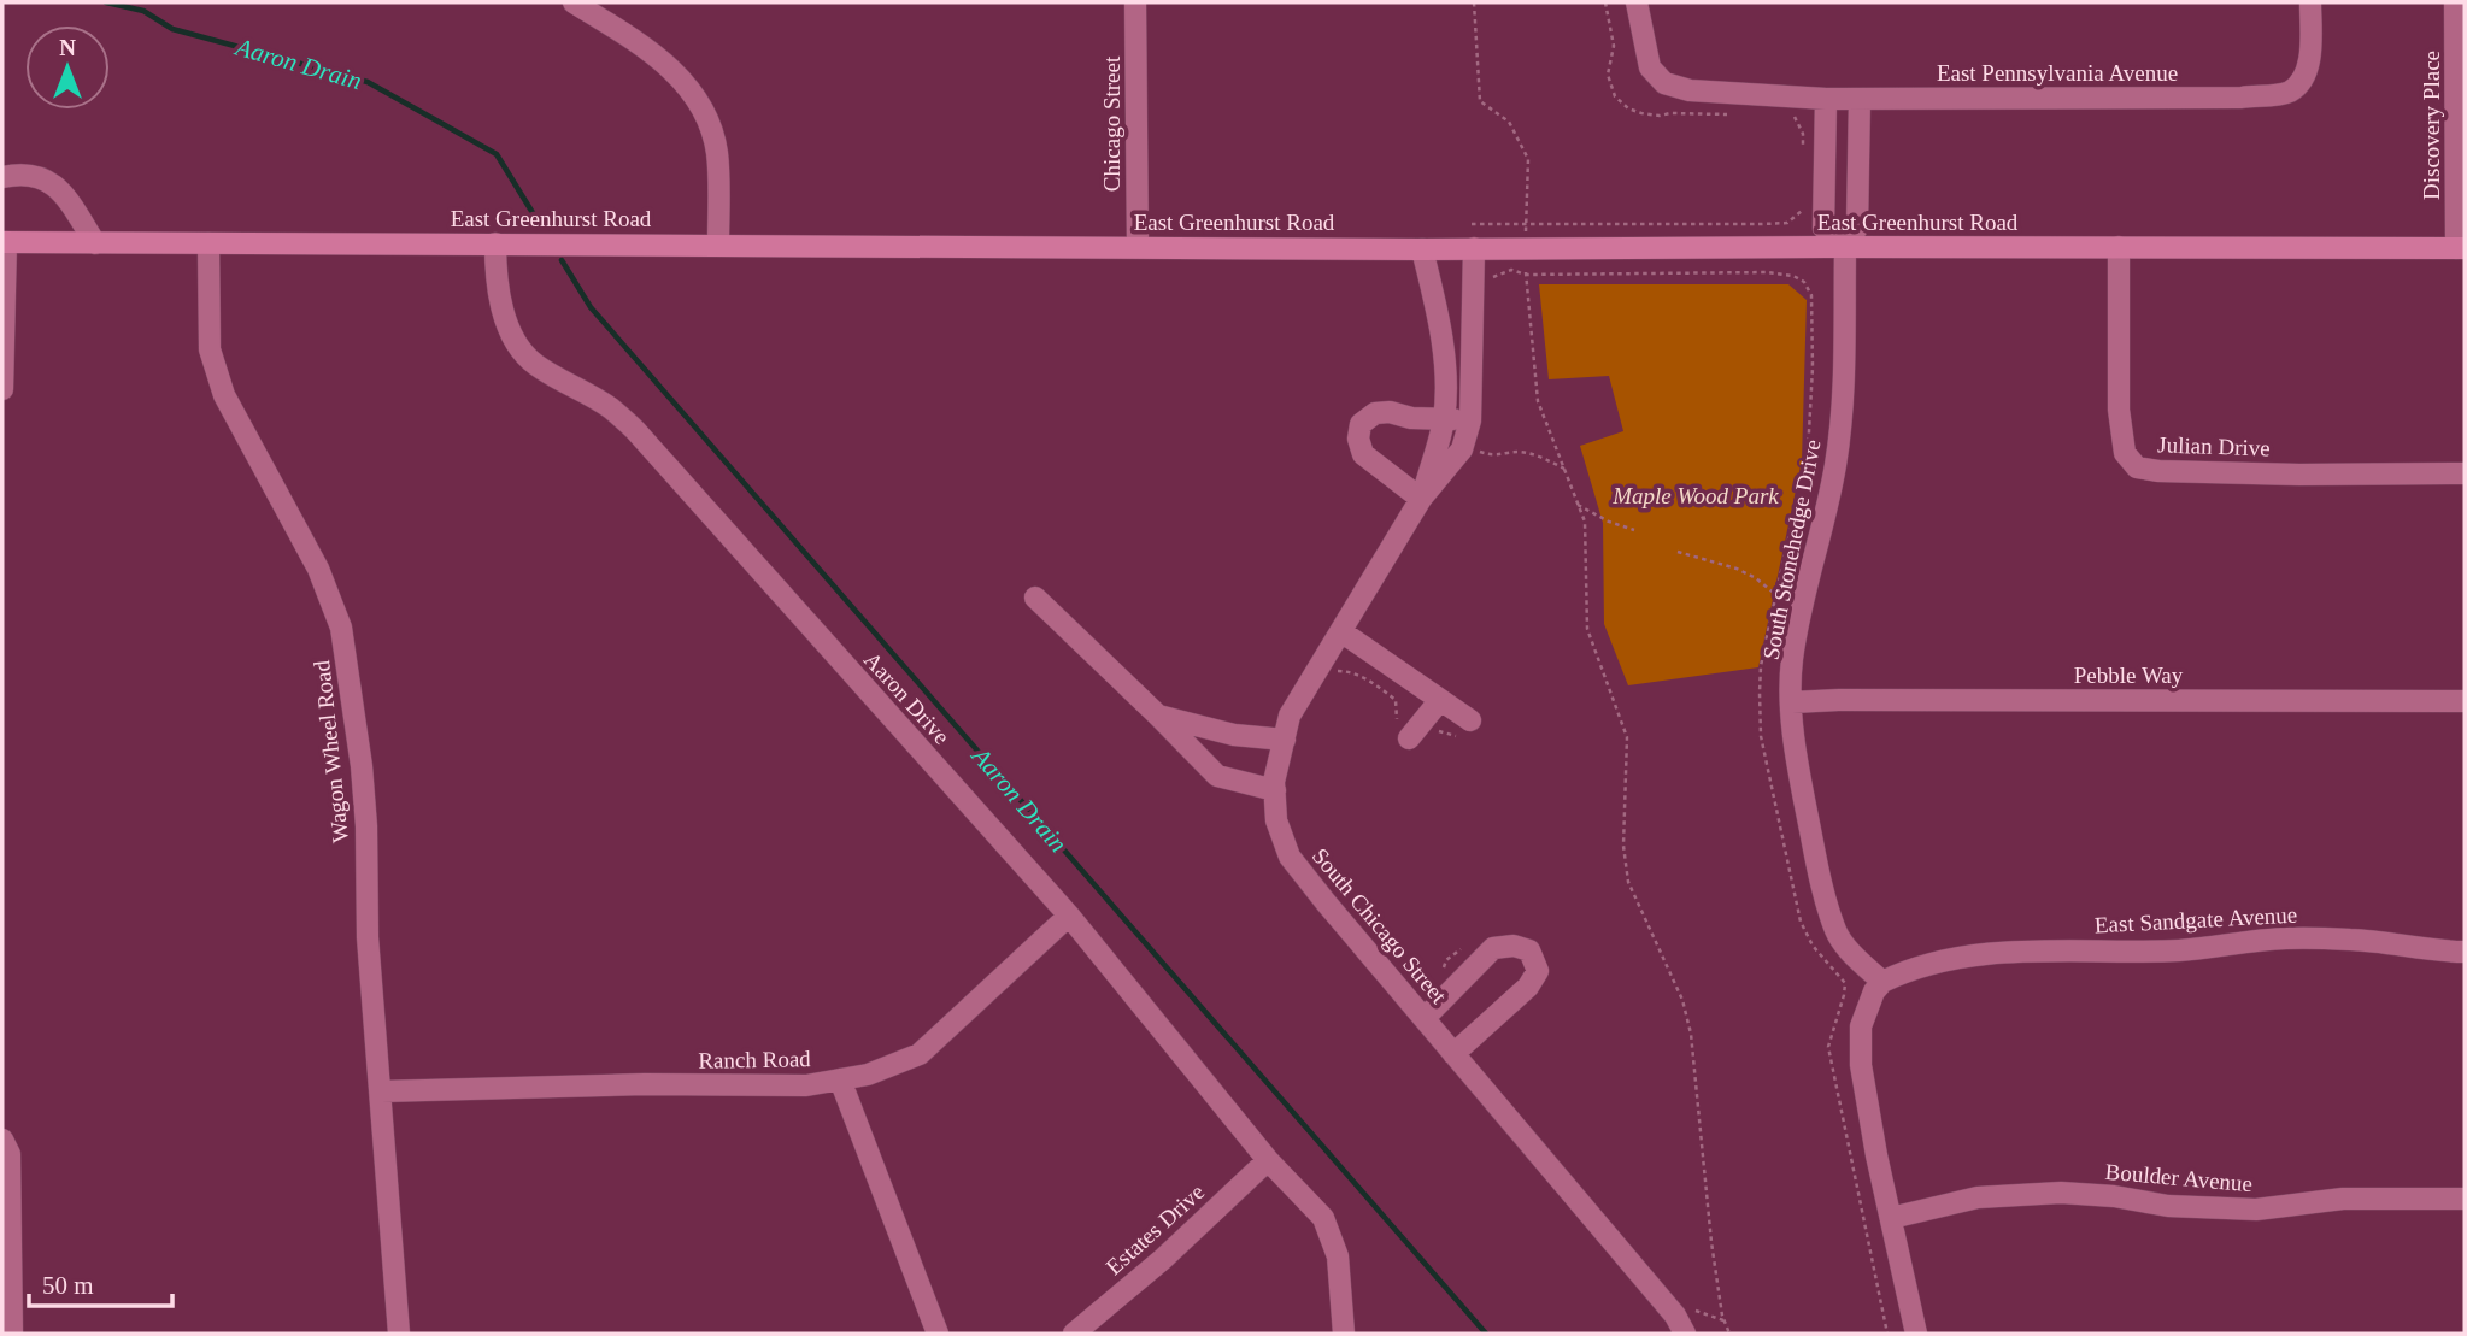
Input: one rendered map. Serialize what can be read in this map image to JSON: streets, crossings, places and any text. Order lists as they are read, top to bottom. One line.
{"streets":{"main road":["East Greenhurst Road"],"street":["East Pennsylvania Avenue","Chicago Street","Discovery Place","Julian Drive","South Stonehedge Drive","Pebble Way","Aaron Drive","Wagon Wheel Road","East Sandgate Avenue","South Chicago Street","Ranch Road","Boulder Avenue","Estates Drive"]},"crossings":[["East Pennsylvania Avenue","South Stonehedge Drive"],["Chicago Street","East Greenhurst Road"],["Discovery Place","East Greenhurst Road"],["East Greenhurst Road","Julian Drive"],["East Greenhurst Road","South Stonehedge Drive"],["East Greenhurst Road","Aaron Drive"],["East Greenhurst Road","Wagon Wheel Road"],["East Greenhurst Road","South Chicago Street"],["South Stonehedge Drive","Pebble Way"],["South Stonehedge Drive","East Sandgate Avenue"],["Aaron Drive","Ranch Road"],["Aaron Drive","Estates Drive"],["Wagon Wheel Road","Ranch Road"]],"water":["Aaron Drain"],"parks":["Maple Wood Park"],"scale_bar":"50 m","north":"top"}
